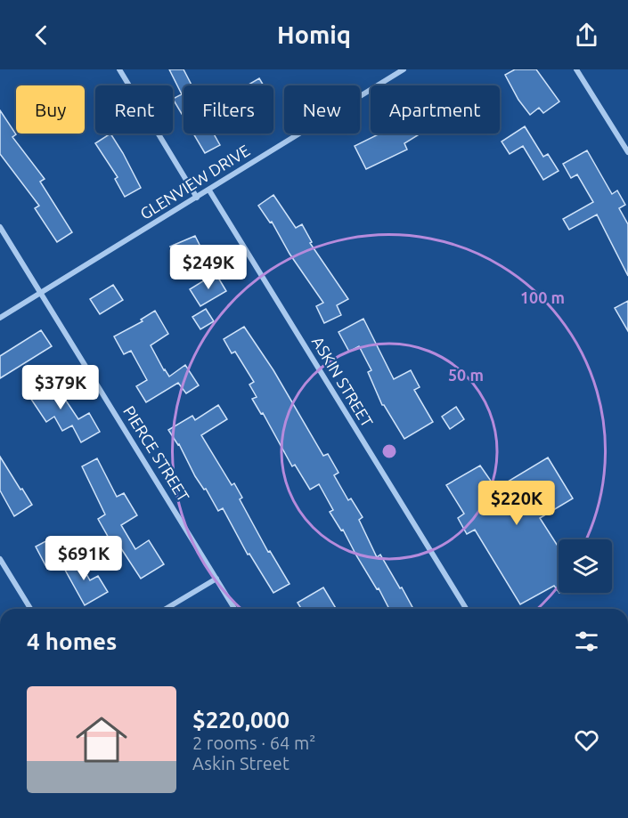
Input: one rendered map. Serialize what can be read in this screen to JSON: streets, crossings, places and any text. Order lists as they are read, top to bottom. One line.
{"streets":{"street":["GLENVIEW DRIVE","ASKIN STREET","PIERCE STREET"]},"crossings":[["GLENVIEW DRIVE","ASKIN STREET"],["GLENVIEW DRIVE","PIERCE STREET"]],"page":{"header":"Homiq","chip":["Buy","Rent","Filters","New","Apartment"],"price":["$249K","$379K","$220K","$691K"],"heading":"4 homes","list":[{"name":"$220,000","note":"2 rooms · 64 m² · Askin Street"}]},"rings":["100 m","50 m"]}
